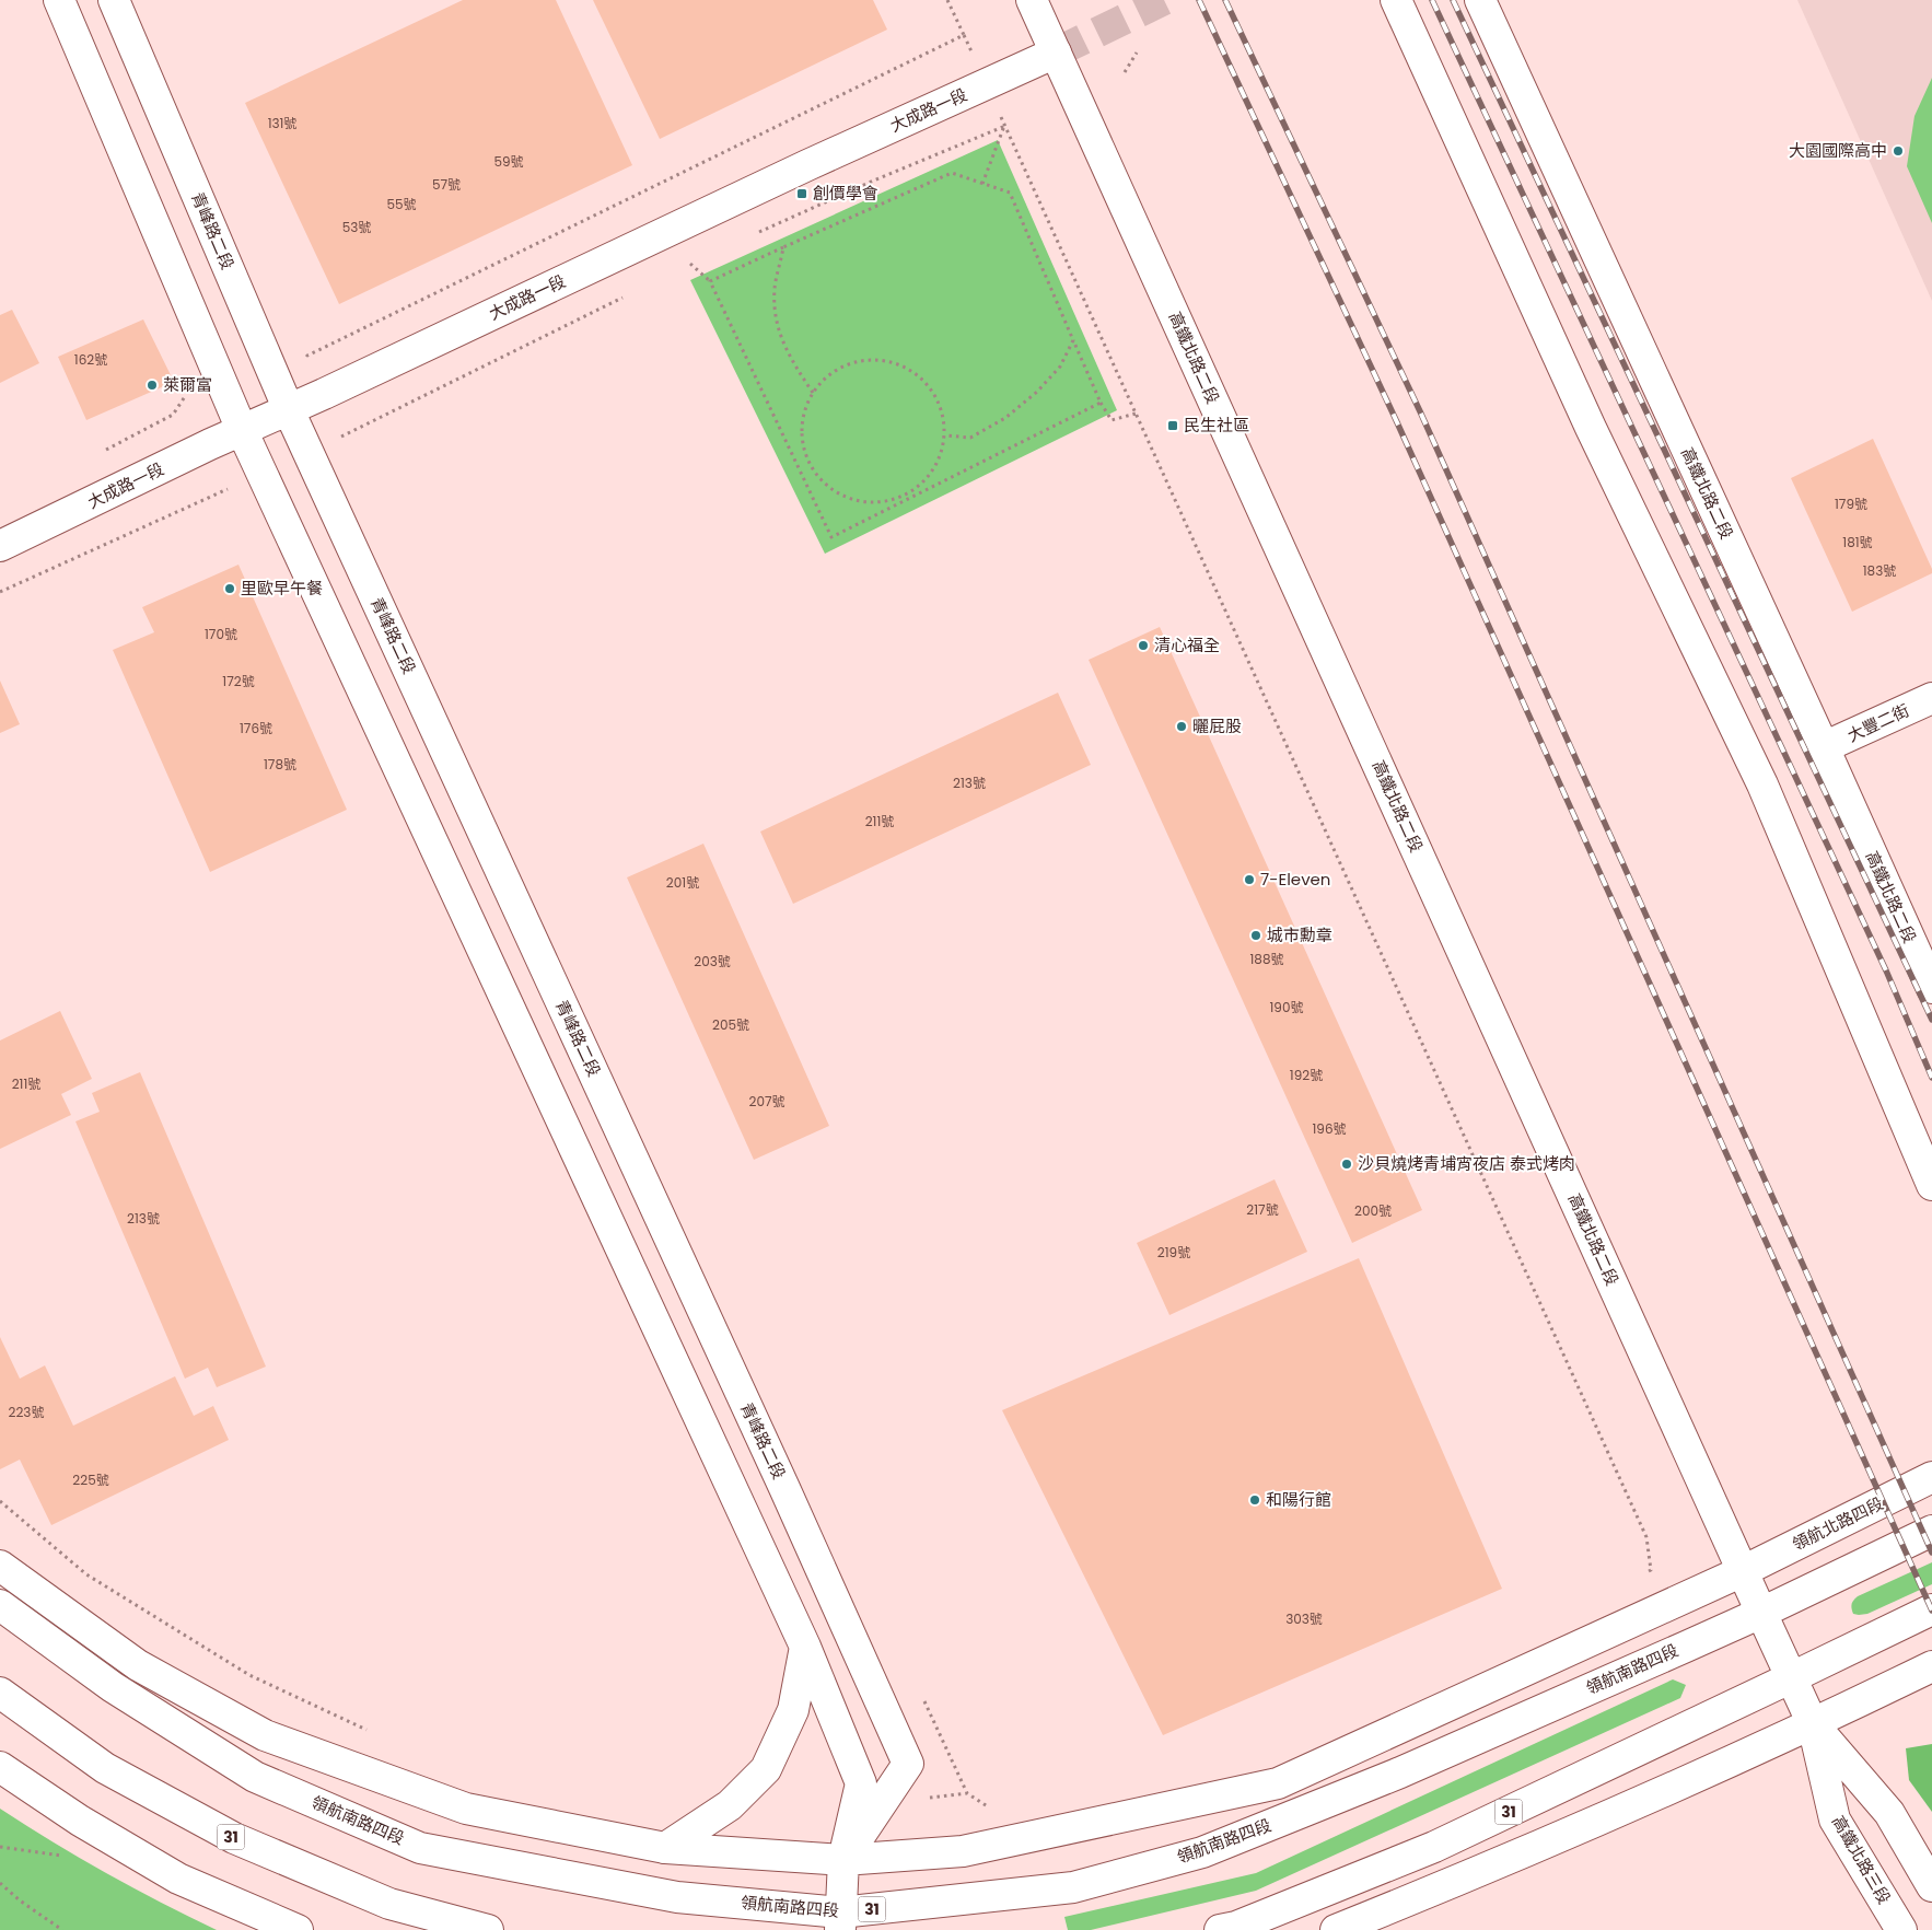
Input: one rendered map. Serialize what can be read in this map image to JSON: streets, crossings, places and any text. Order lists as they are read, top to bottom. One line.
{"streets":{"street":["大成路一段","青峰路二段","高鐵北路二段","大豐二街","領航北路四段","領航南路四段","31","高鐵北路三段"]},"crossings":[["大成路一段","青峰路二段"],["大成路一段","高鐵北路二段"],["高鐵北路二段","大豐二街"],["高鐵北路二段","領航北路四段"],["高鐵北路二段","領航南路四段"],["高鐵北路二段","31"],["高鐵北路二段","高鐵北路三段"],["領航南路四段","31"],["領航南路四段","高鐵北路三段"],["31","高鐵北路三段"]],"places":{"other":["大園國際高中","萊爾富","里歐早午餐","清心福全","曬屁股","7-Eleven","城市勳章","沙貝燒烤青埔宵夜店 泰式烤肉","和陽行館"],"transit":["創價學會","民生社區"]},"house_numbers":["131號","59號","57號","55號","53號","162號","179號","181號","183號","170號","172號","176號","178號","213號","211號","201號","188號","203號","190號","205號","192號","211號","207號","196號","217號","200號","213號","219號","223號","225號","303號"]}
